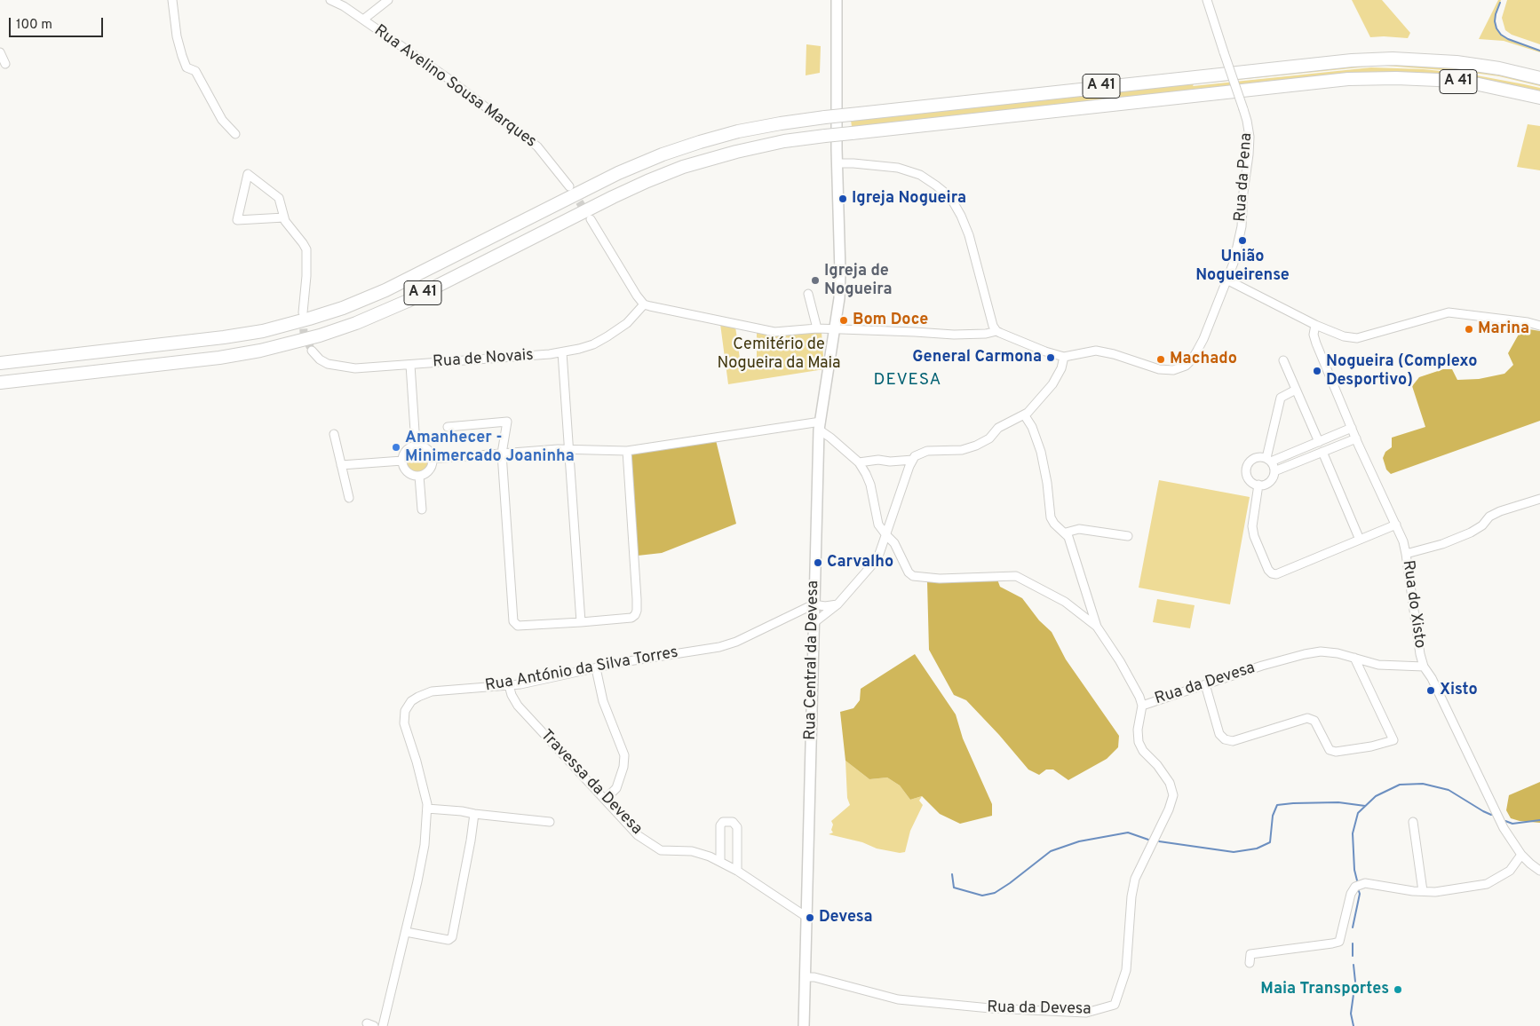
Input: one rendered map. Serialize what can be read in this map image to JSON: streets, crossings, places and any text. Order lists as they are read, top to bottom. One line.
{"streets":{"highway":["A 41"],"main road":["Rua Central da Devesa"],"street":["Rua Avelino Sousa Marques","Rua da Pena","Rua de Novais","Rua do Xisto","Rua António da Silva Torres","Rua da Devesa","Travessa da Devesa"]},"crossings":[["Rua do Xisto","Rua da Devesa"],["Rua Central da Devesa","Rua António da Silva Torres"],["Rua Central da Devesa","Rua da Devesa"],["Rua Central da Devesa","Travessa da Devesa"],["Rua António da Silva Torres","Travessa da Devesa"]],"districts":["DEVESA"],"parks":["Cemitério de Nogueira da Maia"],"places":["Igreja Nogueira","União Nogueirense","Igreja de Nogueira","Bom Doce","Marina","General Carmona","Machado","Nogueira (Complexo Desportivo)","Amanhecer - Minimercado Joaninha","Carvalho","Xisto","Devesa","Maia Transportes"],"scale_bar":"100 m"}
